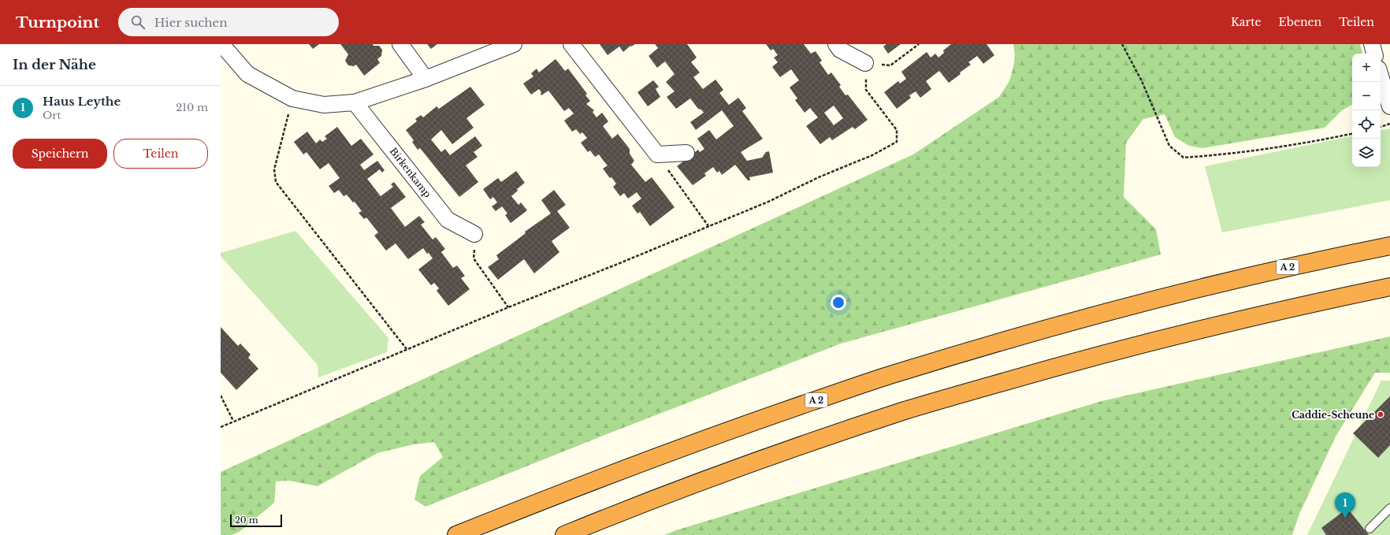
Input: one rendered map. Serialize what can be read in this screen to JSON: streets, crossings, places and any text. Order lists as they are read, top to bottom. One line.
{"streets":{"highway":["A 2"],"street":["Birkenkamp"]},"places":["Caddie-Scheune"],"scale_bar":"20 m","page":{"header":"Turnpoint","search":"Hier suchen","nav":["Karte","Ebenen","Teilen"],"heading":"In der Nähe","map_buttons":["+","−"],"list":[{"mark":"1","name":"Haus Leythe","note":"Ort","value":"210 m"}],"buttons":["Speichern","Teilen"],"pins":"1","scale":"20 m"}}
